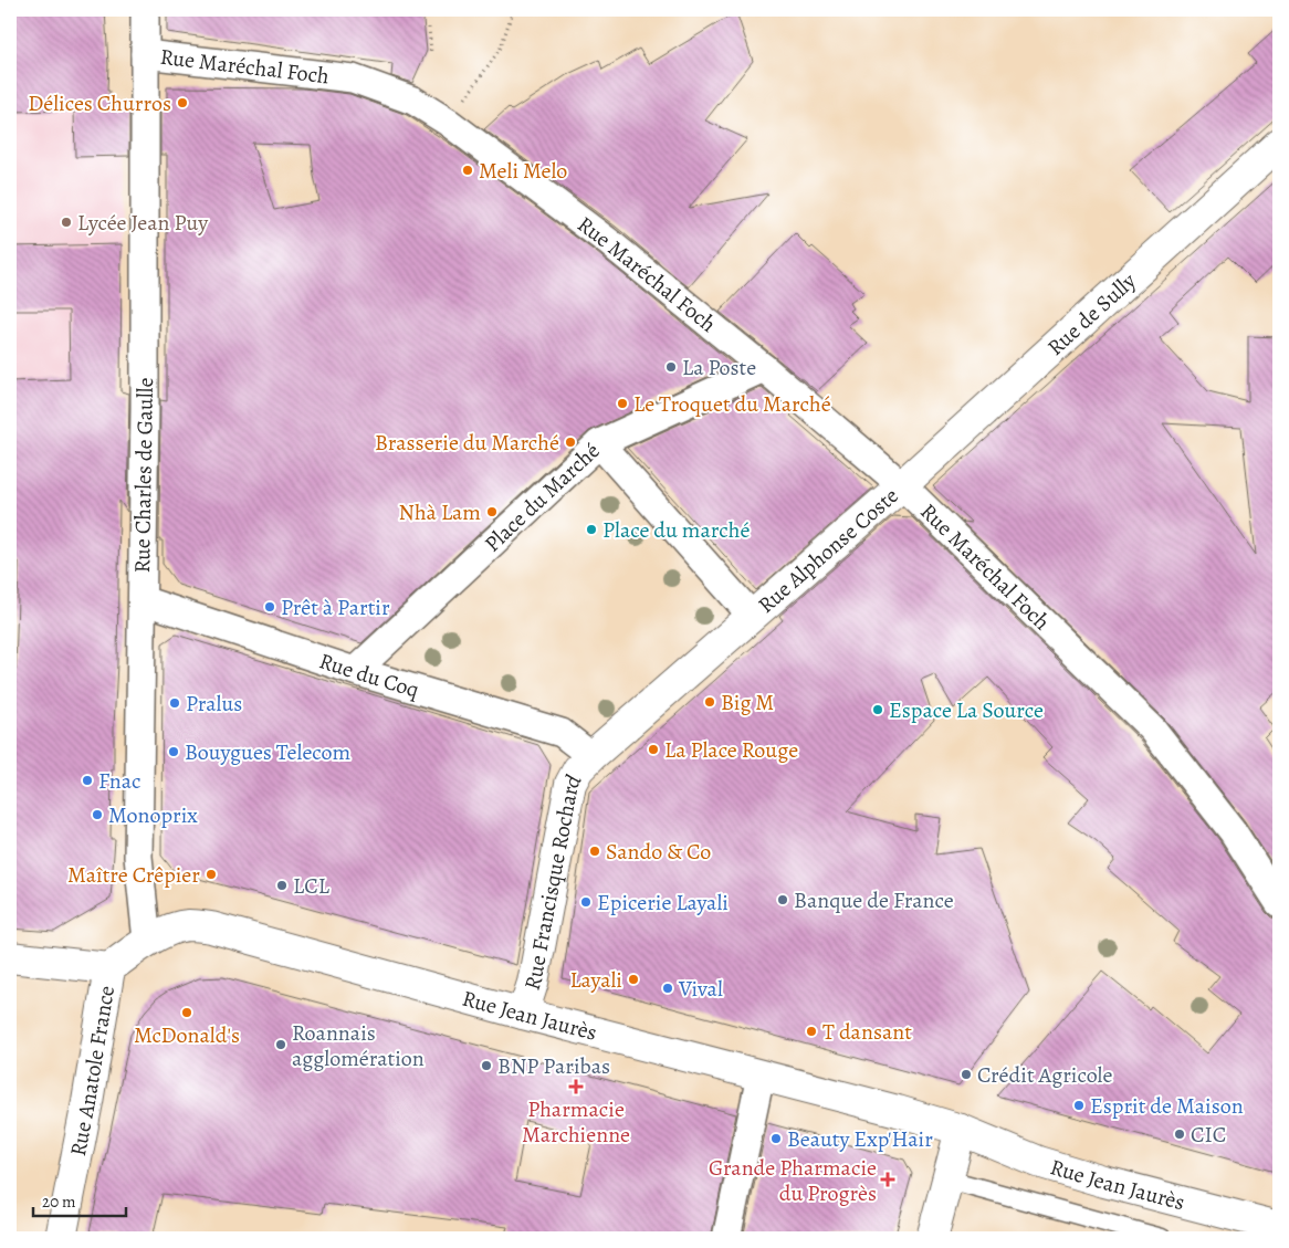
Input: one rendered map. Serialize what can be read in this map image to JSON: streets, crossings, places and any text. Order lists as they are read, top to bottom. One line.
{"streets":{"street":["Rue Maréchal Foch","Rue de Sully","Rue Charles de Gaulle","Place du Marché","Rue Alphonse Coste","Rue du Coq","Rue Francisque Rochard","Rue Jean Jaurès","Rue Anatole France"]},"crossings":[["Rue Maréchal Foch","Rue de Sully"],["Rue Maréchal Foch","Rue Charles de Gaulle"],["Rue Maréchal Foch","Rue Alphonse Coste"],["Rue de Sully","Rue Alphonse Coste"],["Rue Charles de Gaulle","Rue du Coq"],["Rue Charles de Gaulle","Rue Jean Jaurès"],["Place du Marché","Rue Alphonse Coste"],["Place du Marché","Rue du Coq"],["Rue du Coq","Rue Francisque Rochard"],["Rue Francisque Rochard","Rue Jean Jaurès"],["Rue Jean Jaurès","Rue Anatole France"]],"places":{"other":["Délices Churros","Meli Melo","Lycée Jean Puy","La Poste","Le Troquet du Marché","Brasserie du Marché","Nhà Lam","Place du marché","Prêt à Partir","Big M","Pralus","Espace La Source","La Place Rouge","Bouygues Telecom","Fnac","Monoprix","Sando & Co","Maître Crêpier","LCL","Banque de France","Epicerie Layali","Layali","Vival","McDonald's","T dansant","Roannais agglomération","BNP Paribas","Crédit Agricole","Esprit de Maison","CIC","Beauty Exp'Hair"],"health":["Pharmacie Marchienne","Grande Pharmacie du Progrès"]},"scale_bar":"20 m"}
